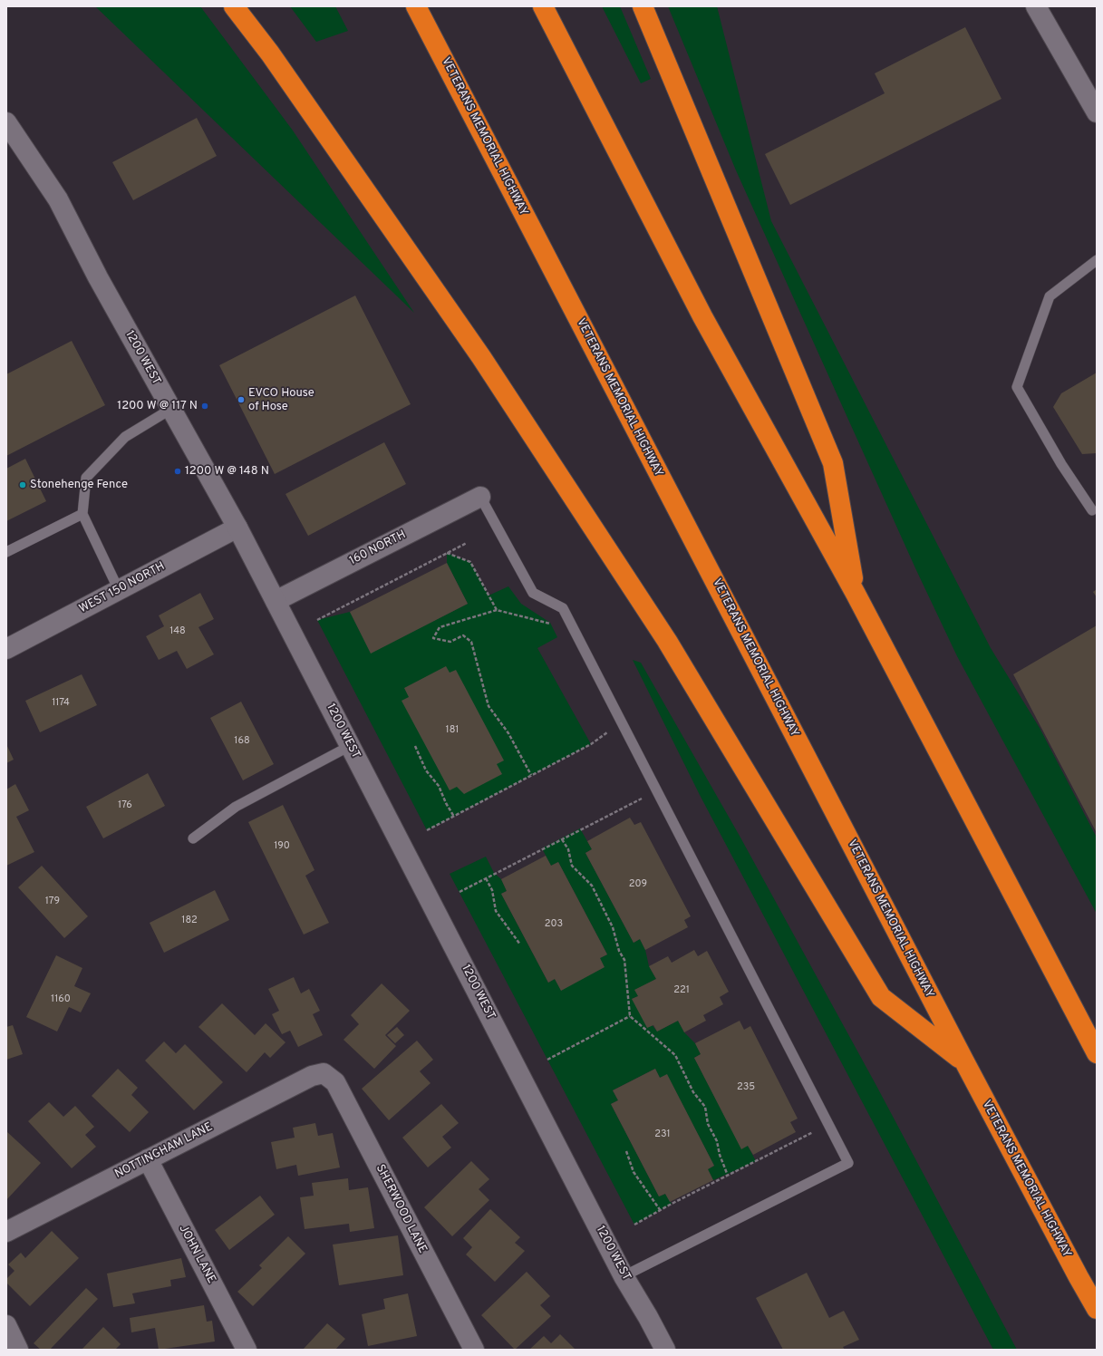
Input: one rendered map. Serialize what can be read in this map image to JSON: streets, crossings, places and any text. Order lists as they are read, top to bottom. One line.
{"streets":{"highway":["VETERANS MEMORIAL HIGHWAY"],"street":["1200 WEST","160 NORTH","WEST 150 NORTH","NOTTINGHAM LANE","SHERWOOD LANE","JOHN LANE"]},"crossings":[["1200 WEST","160 NORTH"],["1200 WEST","WEST 150 NORTH"],["NOTTINGHAM LANE","SHERWOOD LANE"],["NOTTINGHAM LANE","JOHN LANE"]],"places":["EVCO House of Hose","1200 W @ 117 N","1200 W @ 148 N","Stonehenge Fence"],"house_numbers":["148","1174","181","168","176","190","209","179","182","203","221","1160","235","231"]}
